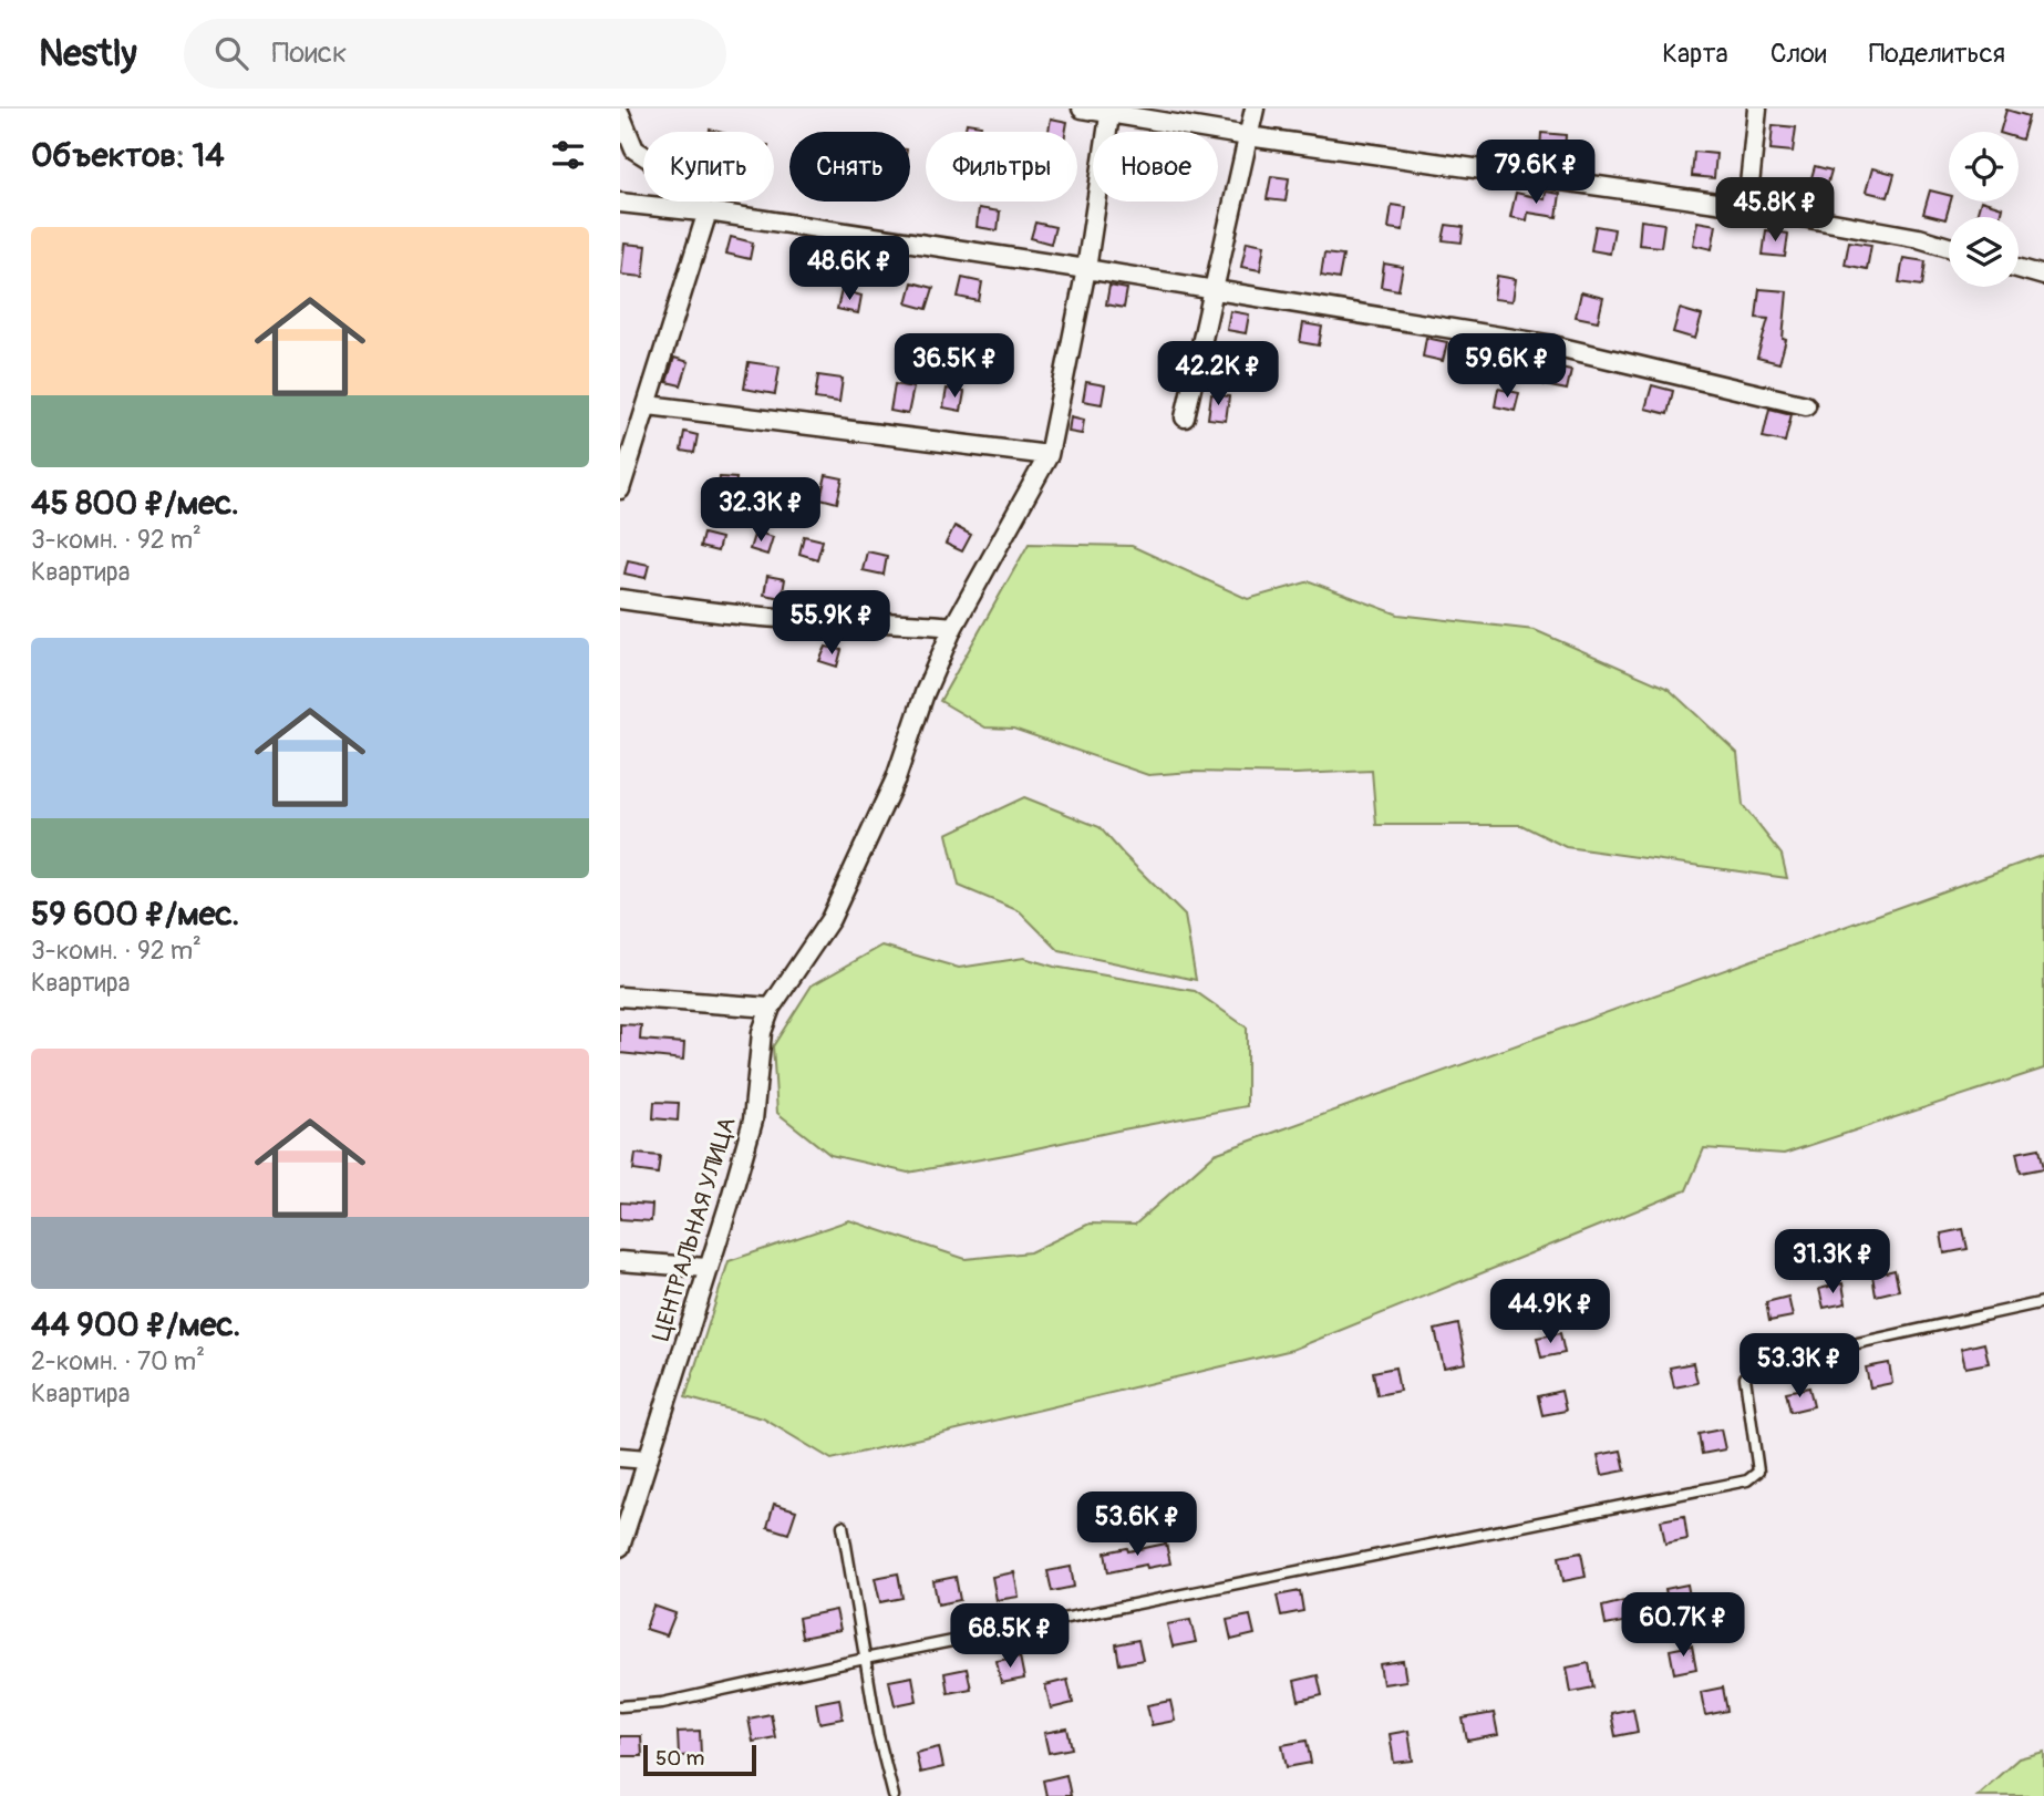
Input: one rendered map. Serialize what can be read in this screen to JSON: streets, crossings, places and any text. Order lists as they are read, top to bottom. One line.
{"streets":{"street":["ЦЕНТРАЛЬНАЯ УЛИЦА"]},"scale_bar":"50 m","page":{"header":"Nestly","search":"Поиск","nav":["Карта","Слои","Поделиться"],"heading":"Объектов: 14","chip":["Купить","Снять","Фильтры","Новое"],"price":["79.6K ₽","45.8K ₽","48.6K ₽","36.5K ₽","59.6K ₽","42.2K ₽","32.3K ₽","55.9K ₽","31.3K ₽","44.9K ₽","53.3K ₽","53.6K ₽","60.7K ₽","68.5K ₽"],"list":[{"name":"45 800 ₽/мес.","note":"3-комн. · 92 m² · Квартира"},{"name":"59 600 ₽/мес.","note":"3-комн. · 92 m² · Квартира"},{"name":"44 900 ₽/мес.","note":"2-комн. · 70 m² · Квартира"}],"scale":"50 m"}}
